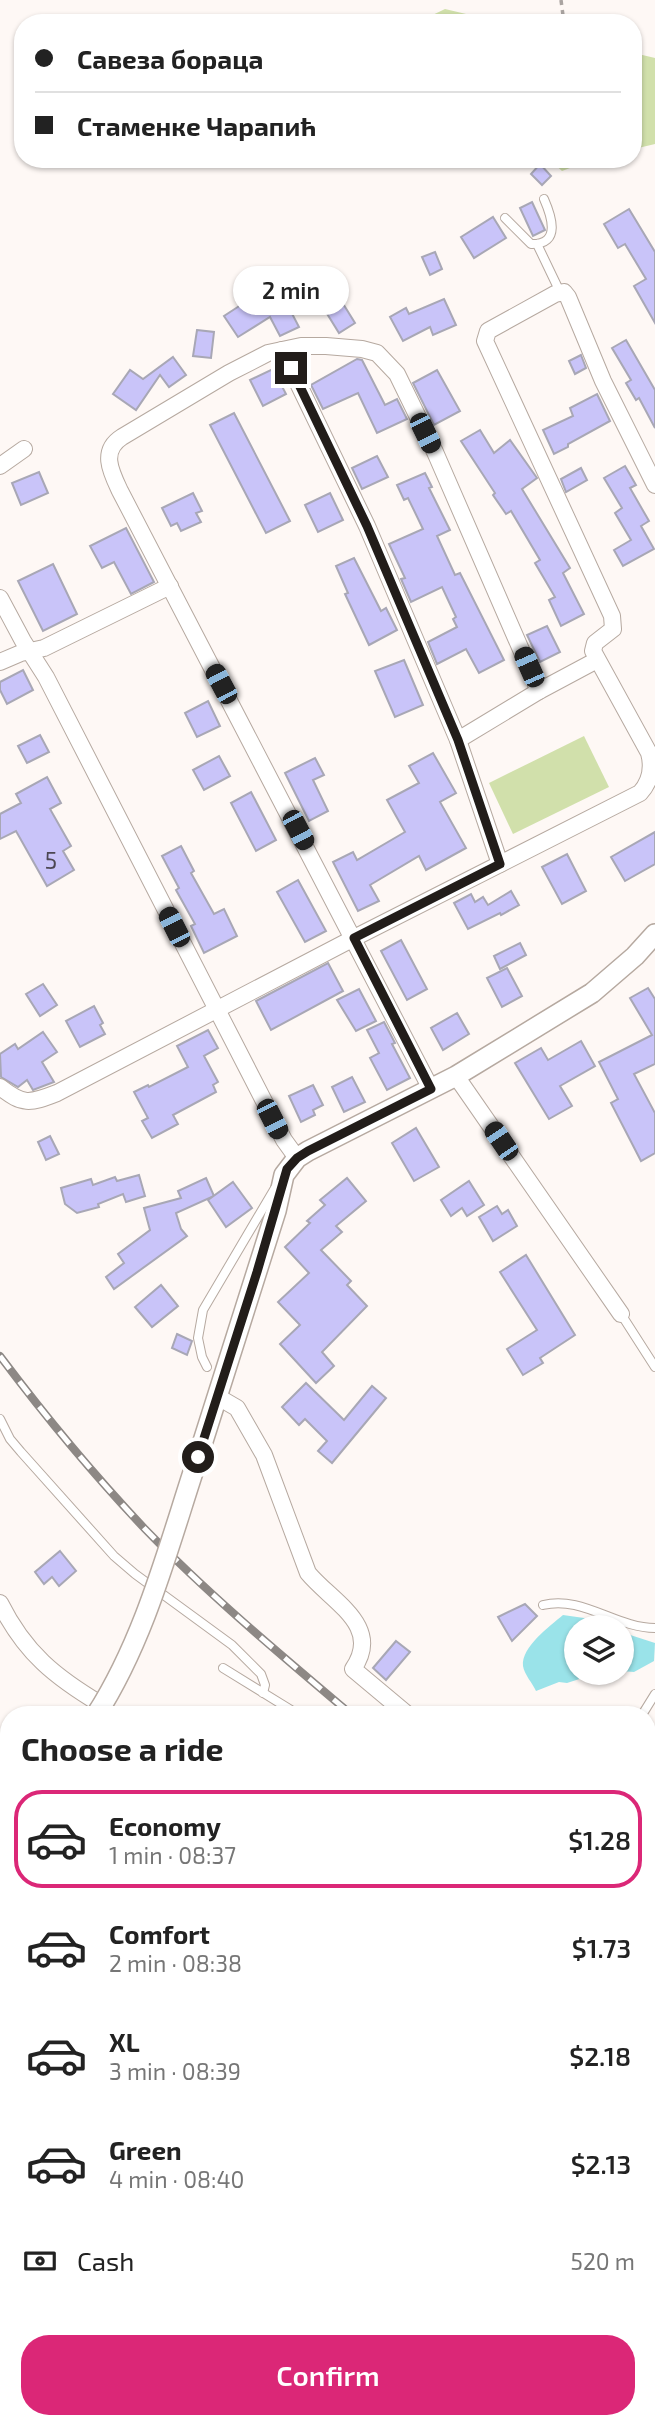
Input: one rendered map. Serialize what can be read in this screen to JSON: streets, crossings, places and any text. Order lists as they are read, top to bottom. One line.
{"house_numbers":["5"],"page":{"banner":["Савеза бораца","Стаменке Чарапић"],"bubble":"2 min","heading":"Choose a ride","list":[{"name":"Economy","note":"1 min · 08:37","value":"$1.28"},{"name":"Comfort","note":"2 min · 08:38","value":"$1.73"},{"name":"XL","note":"3 min · 08:39","value":"$2.18"},{"name":"Green","note":"4 min · 08:40","value":"$2.13"}],"pay":["Cash","520 m"],"buttons":"Confirm"}}
